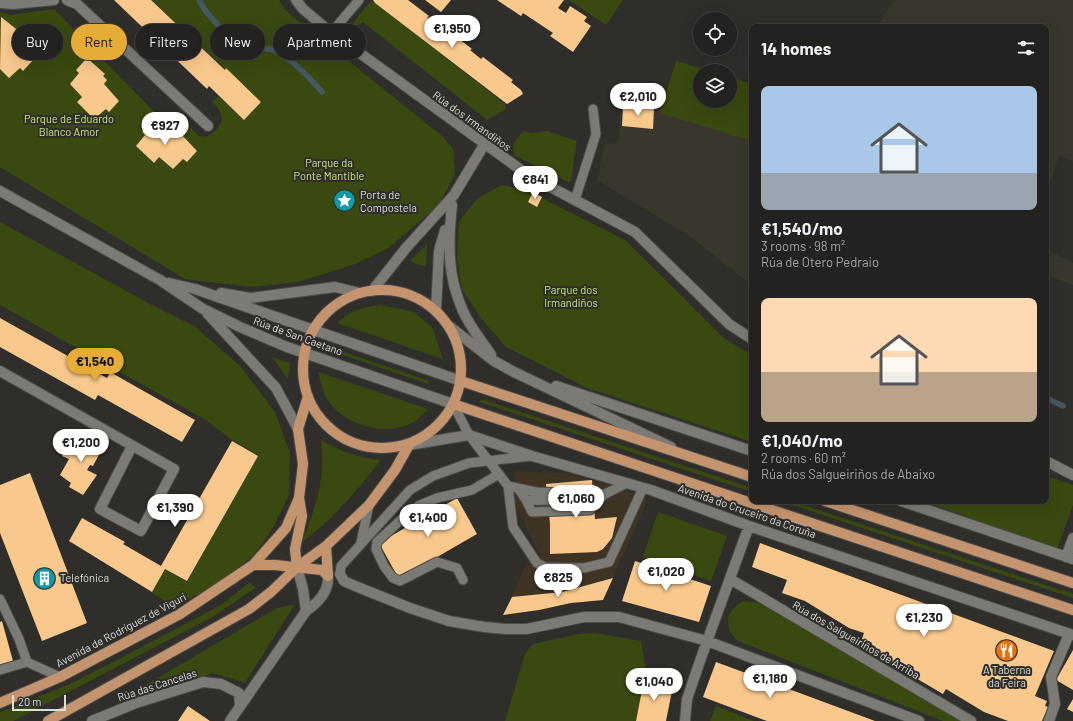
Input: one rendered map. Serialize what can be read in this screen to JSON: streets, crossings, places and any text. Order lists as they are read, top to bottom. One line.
{"streets":{"main road":["Avenida do Cruceiro da Coruña","Avenida de Rodríguez de Viguri"],"street":["Rúa dos Irmandiños","Rúa de San Caetano","Rúa dos Salgueiriños de Arriba","Rúa das Cancelas"]},"crossings":[["Rúa de San Caetano","Avenida do Cruceiro da Coruña"]],"parks":["Parque de Eduardo Blanco Amor","Parque da Ponte Mantible","Parque dos Irmandiños"],"places":{"place":["Porta de Compostela"],"building":["Telefónica"],"restaurant":["A Taberna da Feira"]},"scale_bar":"20 m","page":{"price":["€1,950","€2,010","€927","€841","€1,540","€1,200","€1,060","€1,390","€1,400","€1,020","€825","€1,230","€1,180","€1,040"],"chip":["Buy","Rent","Filters","New","Apartment"],"heading":"14 homes","list":[{"name":"€1,540/mo","note":"3 rooms · 98 m² · Rúa de Otero Pedraio"},{"name":"€1,040/mo","note":"2 rooms · 60 m² · Rúa dos Salgueiriños de Abaixo"}],"scale":"20 m"}}
